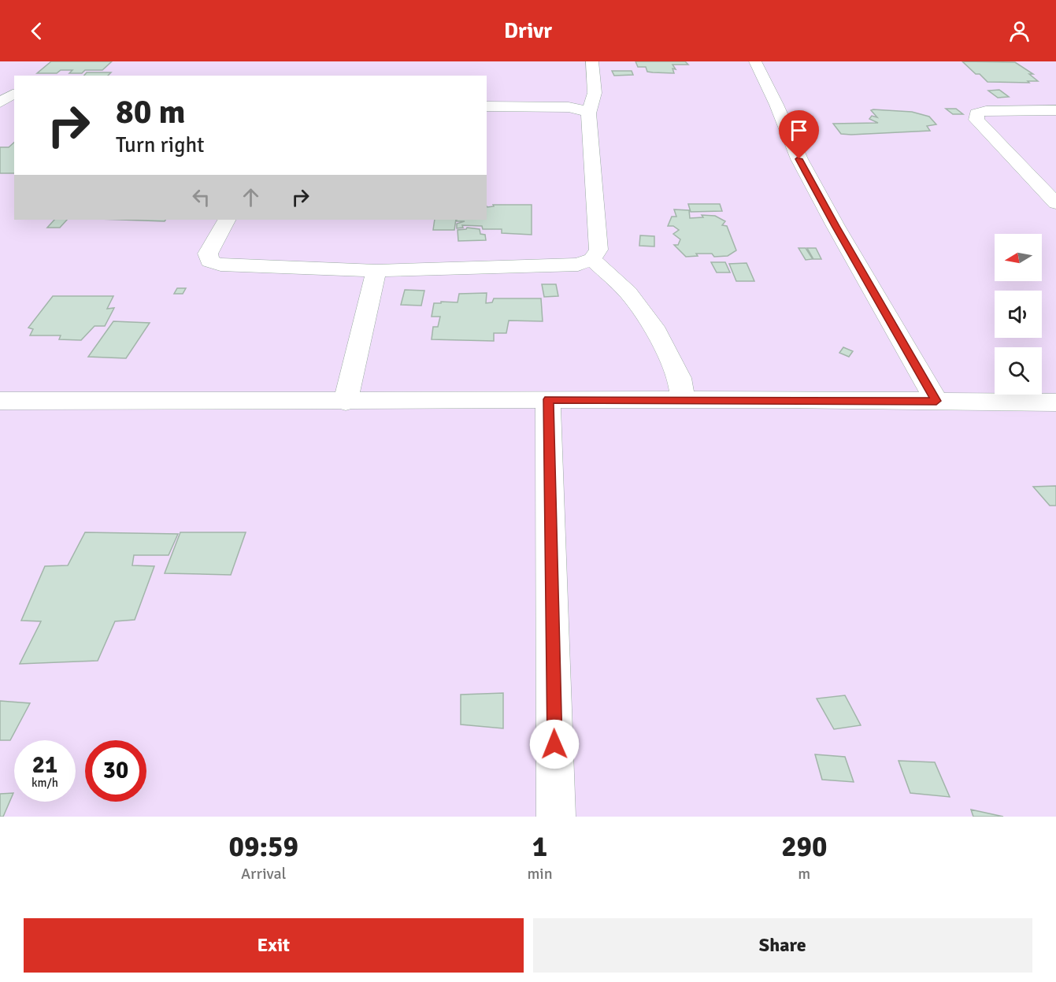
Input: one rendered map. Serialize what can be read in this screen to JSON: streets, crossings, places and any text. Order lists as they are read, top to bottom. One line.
{"north":"left","page":{"header":"Drivr","turn":["80 m","Turn right"],"speed":"21 km/h","limit":"30","eta":["09:59","Arrival","1","min","290","m"],"buttons":["Exit","Share"]}}
